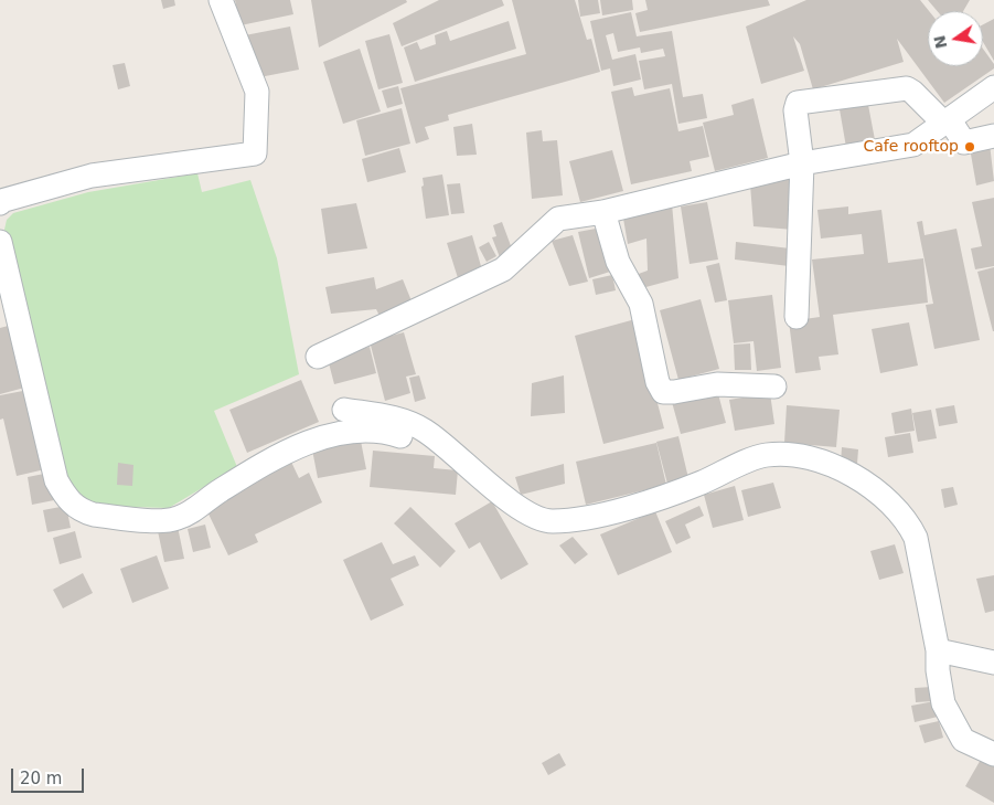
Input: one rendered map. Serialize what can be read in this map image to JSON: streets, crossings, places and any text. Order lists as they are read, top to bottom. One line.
{"places":["Cafe rooftop"],"scale_bar":"20 m","north":"left"}
